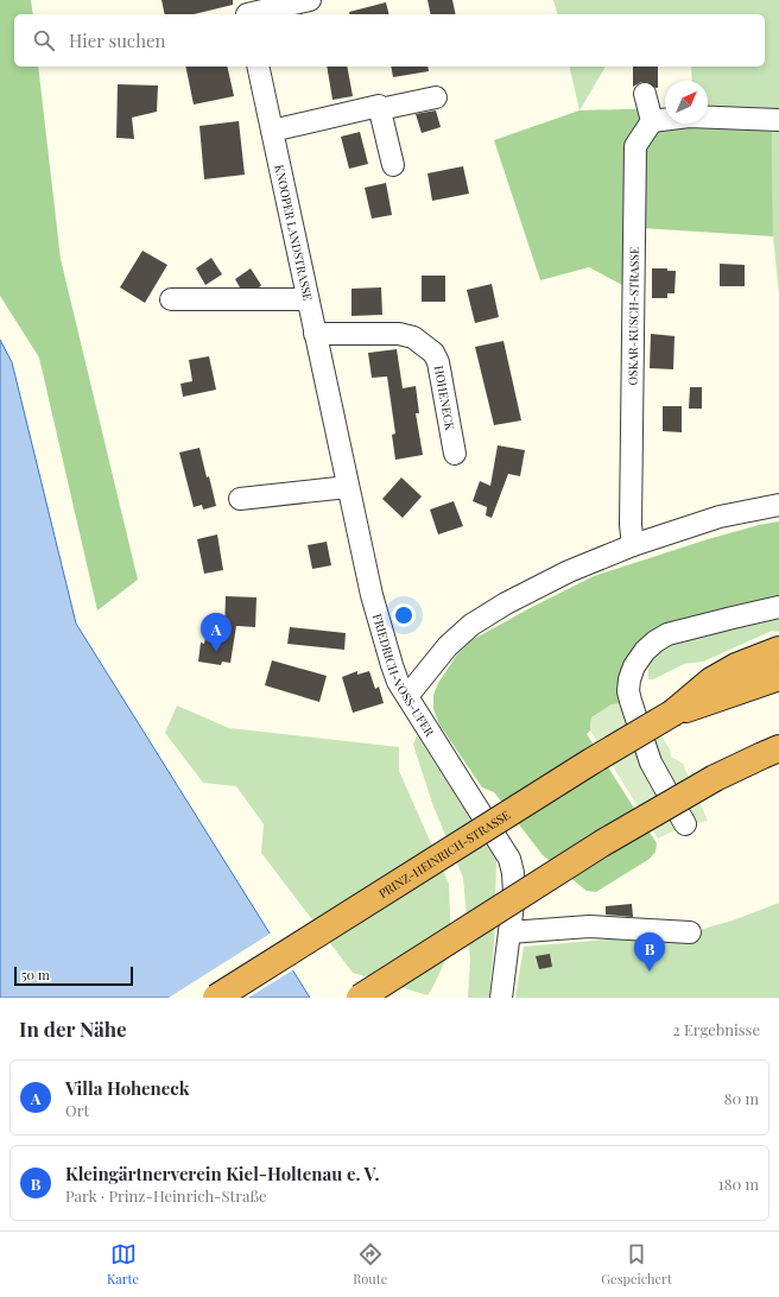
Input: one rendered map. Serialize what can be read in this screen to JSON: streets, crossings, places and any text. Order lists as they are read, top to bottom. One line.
{"streets":{"highway":["PRINZ-HEINRICH-STRASSE"],"street":["KNOOPER LANDSTRASSE","OSKAR-KUSCH-STRASSE","HOHENECK","FRIEDRICH-VOSS-UFER"]},"crossings":[["KNOOPER LANDSTRASSE","HOHENECK"],["KNOOPER LANDSTRASSE","FRIEDRICH-VOSS-UFER"],["HOHENECK","FRIEDRICH-VOSS-UFER"]],"scale_bar":"50 m","north":"top right","page":{"search":"Hier suchen","pins":["A","B"],"scale":"50 m","heading":["In der Nähe","2 Ergebnisse"],"list":[{"mark":"A","name":"Villa Hoheneck","note":"Ort","value":"80 m"},{"mark":"B","name":"Kleingärtnerverein Kiel-Holtenau e. V.","note":"Park · Prinz-Heinrich-Straße","value":"180 m"}],"nav":["Karte","Route","Gespeichert"]}}
